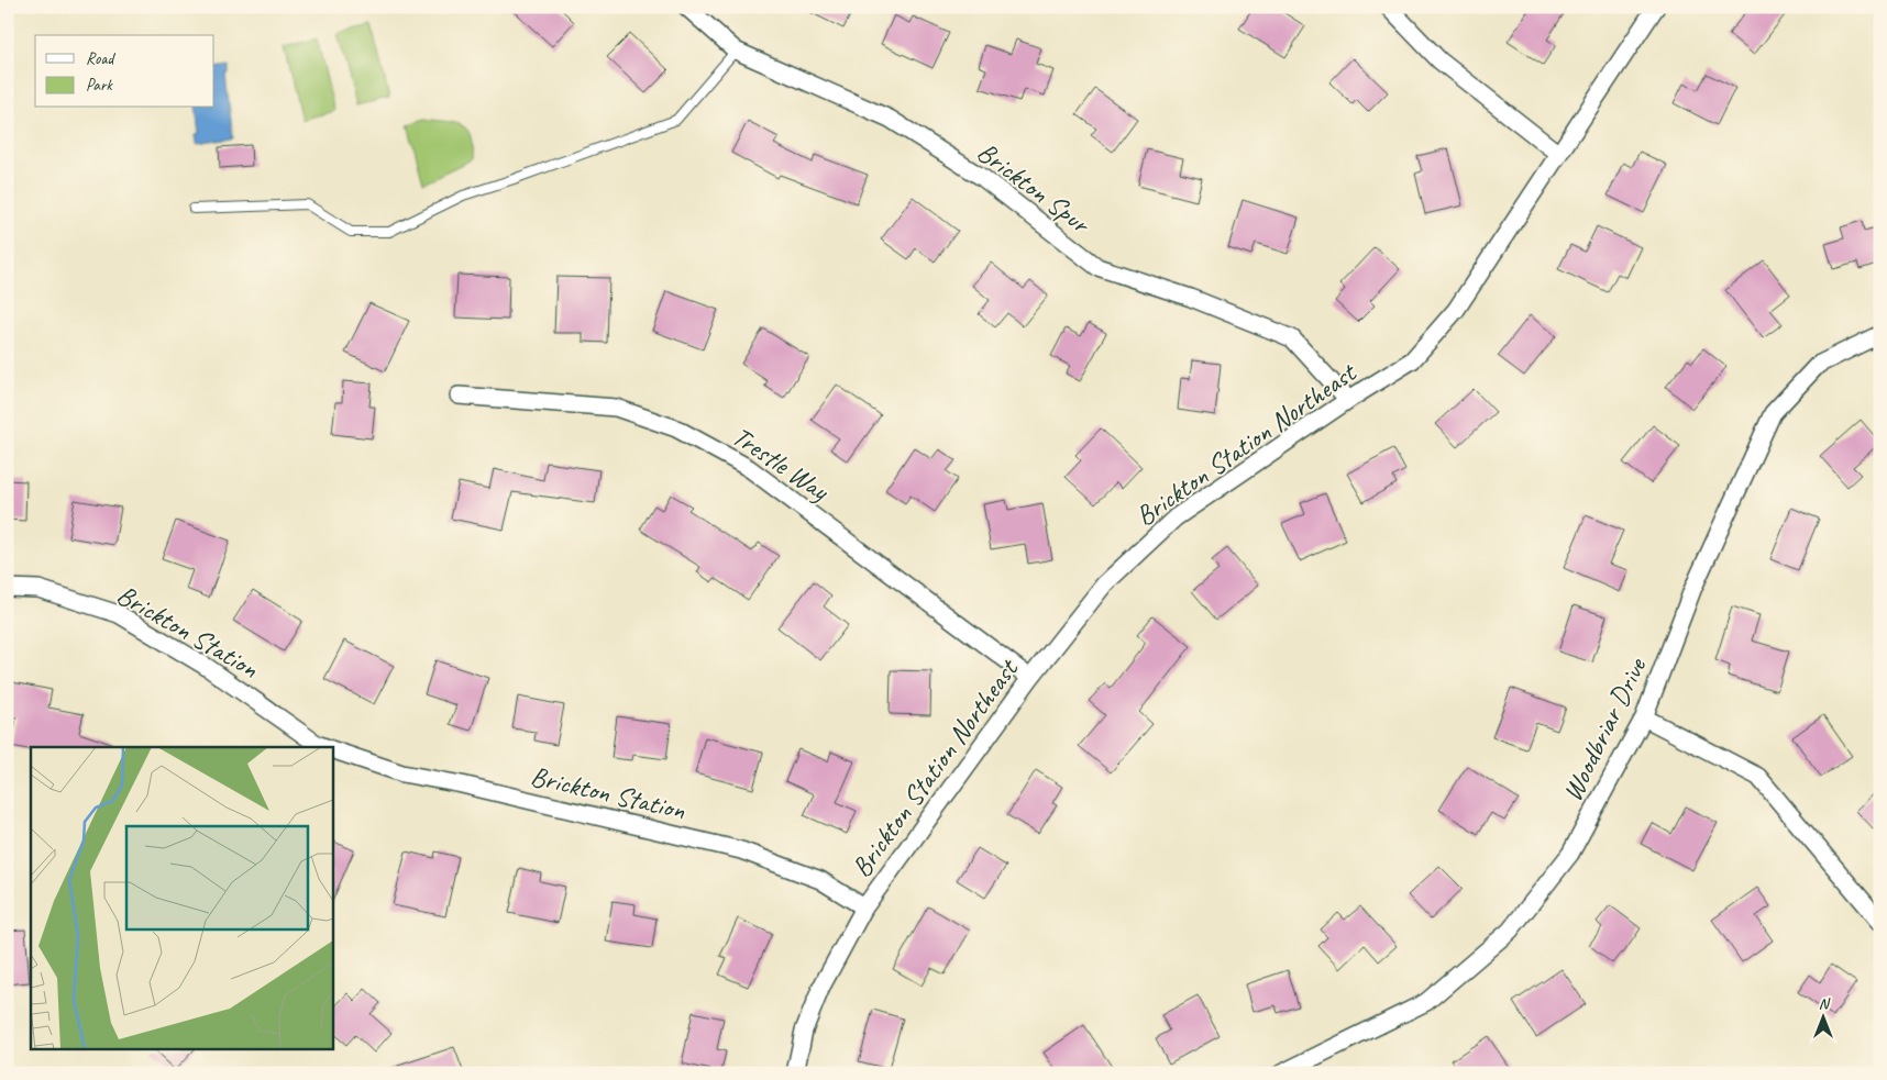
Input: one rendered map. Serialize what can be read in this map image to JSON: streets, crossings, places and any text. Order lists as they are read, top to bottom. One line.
{"streets":{"street":["Brickton Spur","Brickton Station Northeast","Trestle Way","Brickton Station","Woodbriar Drive"]},"crossings":[["Brickton Spur","Brickton Station Northeast"],["Brickton Station Northeast","Trestle Way"],["Brickton Station Northeast","Brickton Station"]],"legend":["Road","Park"],"north":"top"}
